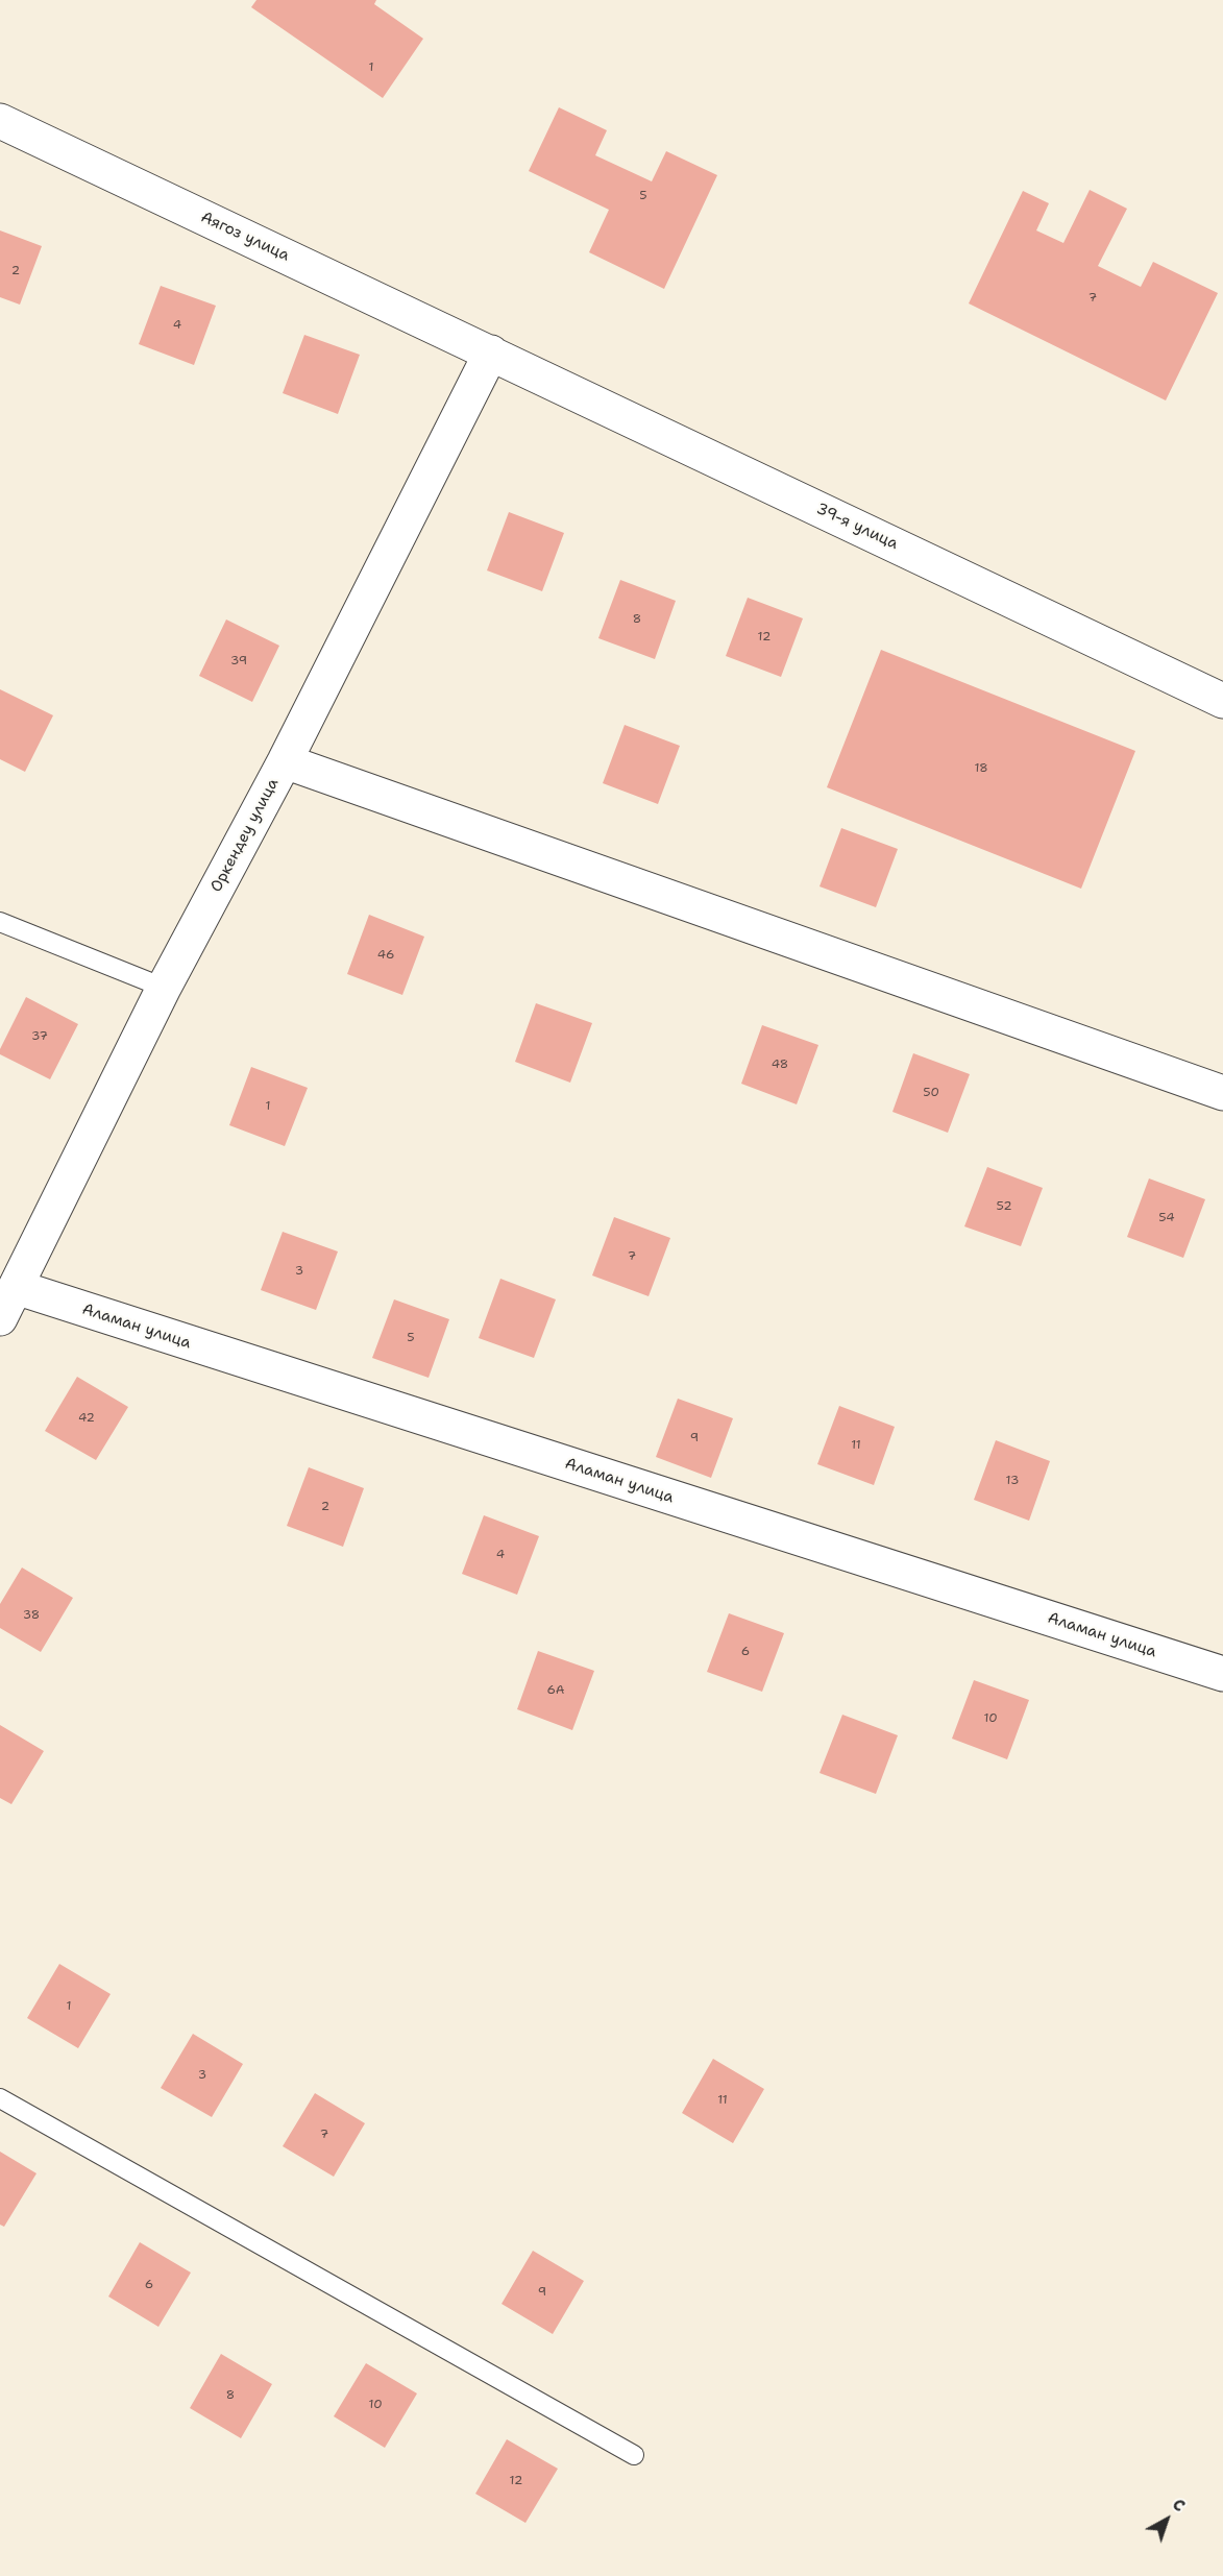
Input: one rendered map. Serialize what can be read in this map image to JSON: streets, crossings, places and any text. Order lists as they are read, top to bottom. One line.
{"streets":{"street":["Аягоз улица","39-я улица","Оркендеу улица","Аламан улица"]},"crossings":[["Аягоз улица","39-я улица"],["Аягоз улица","Оркендеу улица"],["39-я улица","Оркендеу улица"],["Оркендеу улица","Аламан улица"]],"house_numbers":["1","5","2","7","4","8","12","39","18","46","37","48","50","1","52","54","7","3","5","42","9","11","13","2","4","38","6","6А","10","1","3","11","7","6","9","8","10","12"],"north":"top right"}
